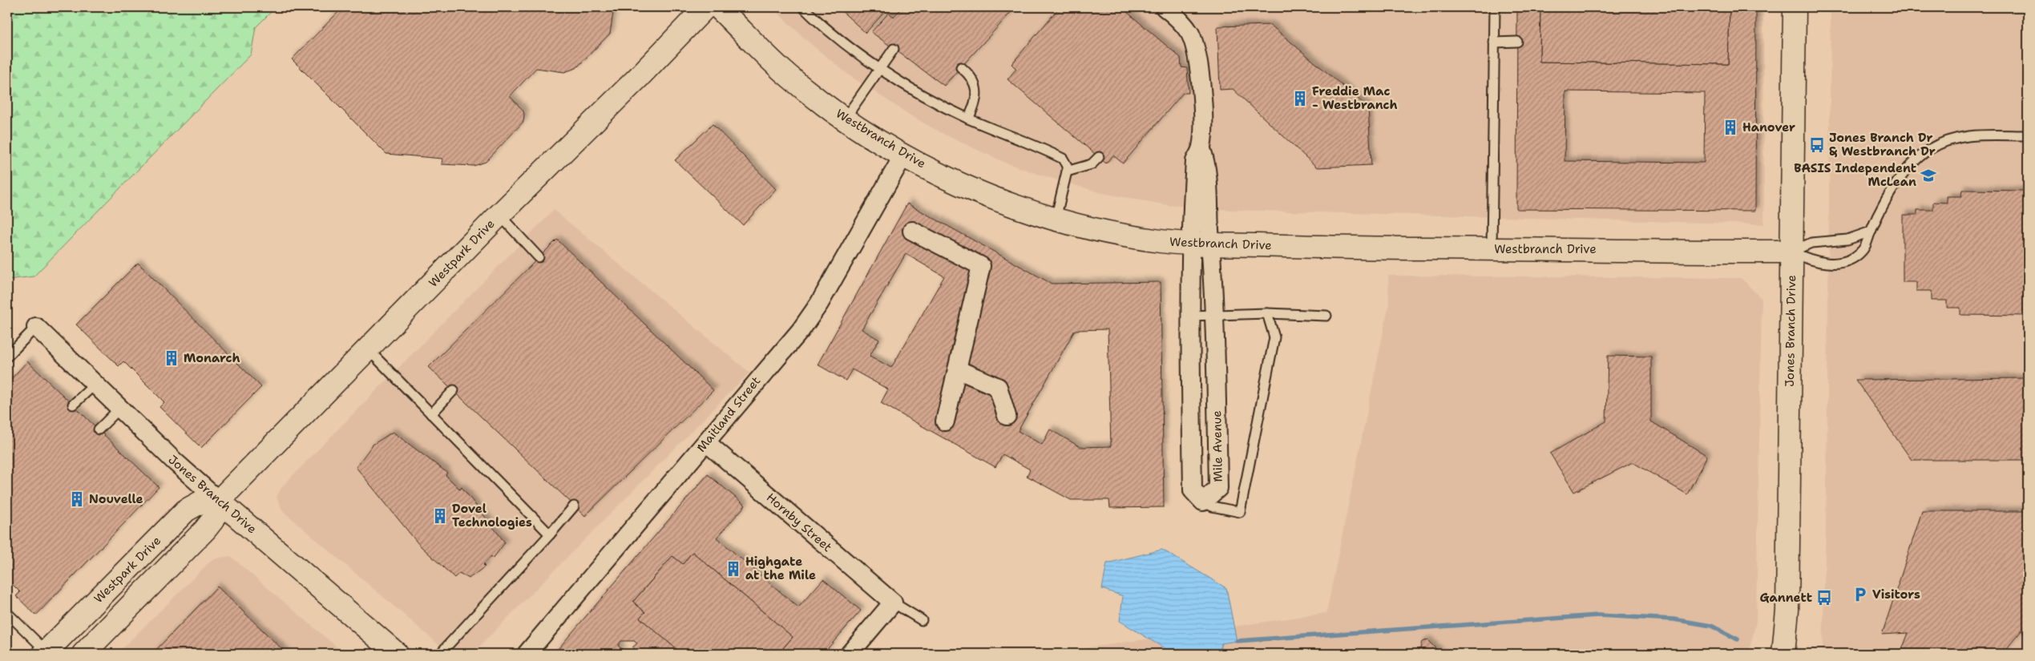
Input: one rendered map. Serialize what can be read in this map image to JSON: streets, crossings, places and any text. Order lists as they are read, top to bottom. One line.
{"streets":{"street":["Westbranch Drive","Westpark Drive","Jones Branch Drive","Maitland Street","Mile Avenue","Hornby Street"]},"crossings":[["Westbranch Drive","Jones Branch Drive"],["Westbranch Drive","Maitland Street"],["Westbranch Drive","Mile Avenue"],["Westpark Drive","Jones Branch Drive"],["Maitland Street","Hornby Street"]],"places":{"building":["Freddie Mac - Westbranch","Hanover","Monarch","Nouvelle","Dovel Technologies","Highgate at the Mile"],"bus stop":["Jones Branch Dr & Westbranch Dr","Gannett"],"school or university":["BASIS Independent McLean"],"parking":["Visitors"]}}
